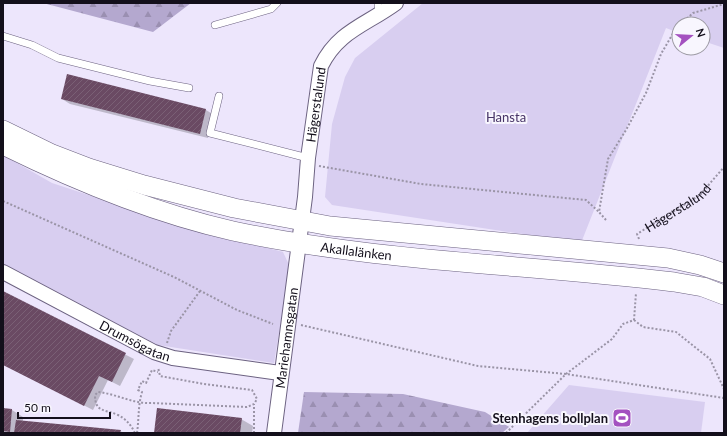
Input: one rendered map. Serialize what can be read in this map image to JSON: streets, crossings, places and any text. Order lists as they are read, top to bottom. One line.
{"streets":{"main road":["Akallalänken"],"street":["Hägerstalund","Mariehamnsgatan","Drumsögatan"]},"crossings":[["Hägerstalund","Akallalänken"],["Hägerstalund","Mariehamnsgatan"],["Akallalänken","Mariehamnsgatan"],["Mariehamnsgatan","Drumsögatan"]],"parks":["Hansta"],"places":{"sports":["Stenhagens bollplan"]},"scale_bar":"50 m","north":"right"}
